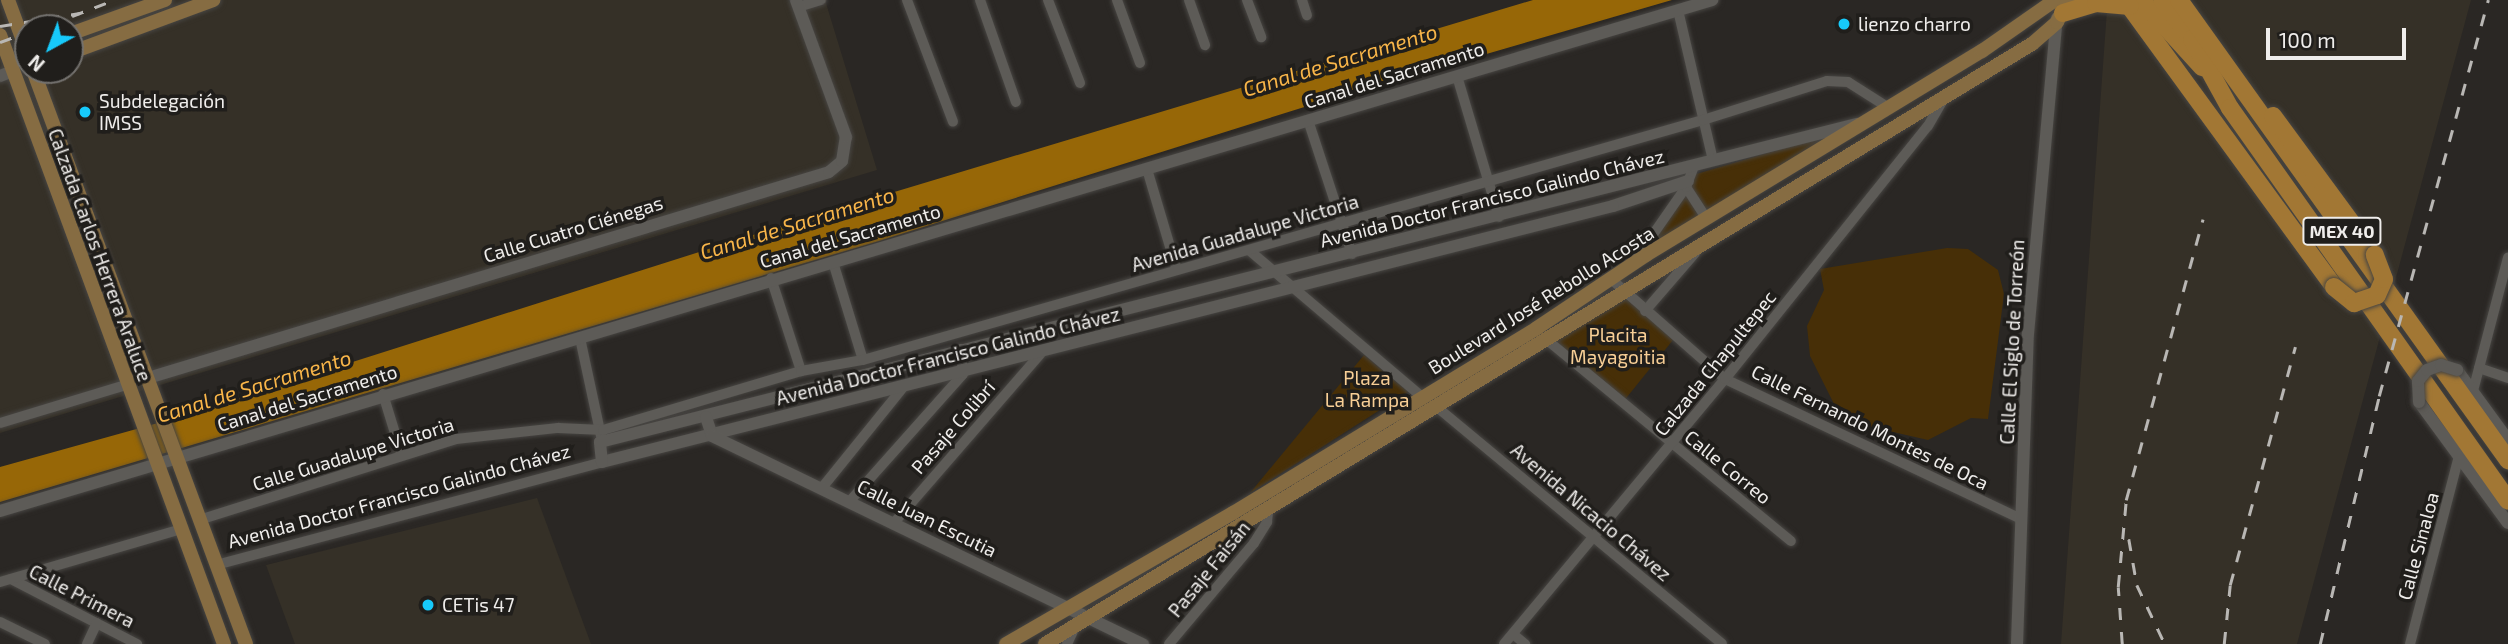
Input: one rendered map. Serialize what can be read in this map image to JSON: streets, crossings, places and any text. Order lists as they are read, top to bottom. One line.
{"streets":{"highway":["MEX 40"],"main road":["Calzada Carlos Herrera Araluce","Boulevard José Rebollo Acosta"],"street":["Canal del Sacramento","Avenida Doctor Francisco Galindo Chávez","Calle Cuatro Ciénegas","Avenida Guadalupe Victoria","Calle El Siglo de Torreón","Calzada Chapultepec","Pasaje Colibrí","Calle Fernando Montes de Oca","Calle Guadalupe Victoria","Calle Correo","Avenida Nicacio Chávez","Calle Juan Escutia","Calle Sinaloa","Pasaje Faisán","Calle Primera"]},"crossings":[["Canal del Sacramento","Calzada Carlos Herrera Araluce"],["Avenida Doctor Francisco Galindo Chávez","Avenida Guadalupe Victoria"],["Avenida Doctor Francisco Galindo Chávez","Calzada Carlos Herrera Araluce"],["Avenida Doctor Francisco Galindo Chávez","Boulevard José Rebollo Acosta"],["Avenida Doctor Francisco Galindo Chávez","Pasaje Colibrí"],["Avenida Doctor Francisco Galindo Chávez","Calle Guadalupe Victoria"],["Avenida Doctor Francisco Galindo Chávez","Calle Juan Escutia"],["Calle Cuatro Ciénegas","Calzada Carlos Herrera Araluce"],["Avenida Guadalupe Victoria","Boulevard José Rebollo Acosta"],["Avenida Guadalupe Victoria","Calle Guadalupe Victoria"],["Calzada Carlos Herrera Araluce","Calle Guadalupe Victoria"],["Boulevard José Rebollo Acosta","Calle El Siglo de Torreón"],["Boulevard José Rebollo Acosta","Calzada Chapultepec"],["Boulevard José Rebollo Acosta","Calle Fernando Montes de Oca"],["Boulevard José Rebollo Acosta","Calle Correo"],["Boulevard José Rebollo Acosta","Avenida Nicacio Chávez"],["Boulevard José Rebollo Acosta","Calle Juan Escutia"],["Boulevard José Rebollo Acosta","Pasaje Faisán"],["Calle El Siglo de Torreón","Calle Fernando Montes de Oca"],["Calzada Chapultepec","Calle Fernando Montes de Oca"],["Calzada Chapultepec","Calle Correo"],["Calzada Chapultepec","Avenida Nicacio Chávez"],["Pasaje Colibrí","Calle Juan Escutia"]],"water":["Canal de Sacramento"],"parks":["Placita Mayagoitia","Plaza La Rampa"],"places":["lienzo charro","Subdelegación IMSS","CETis 47"],"scale_bar":"100 m","north":"bottom left"}
